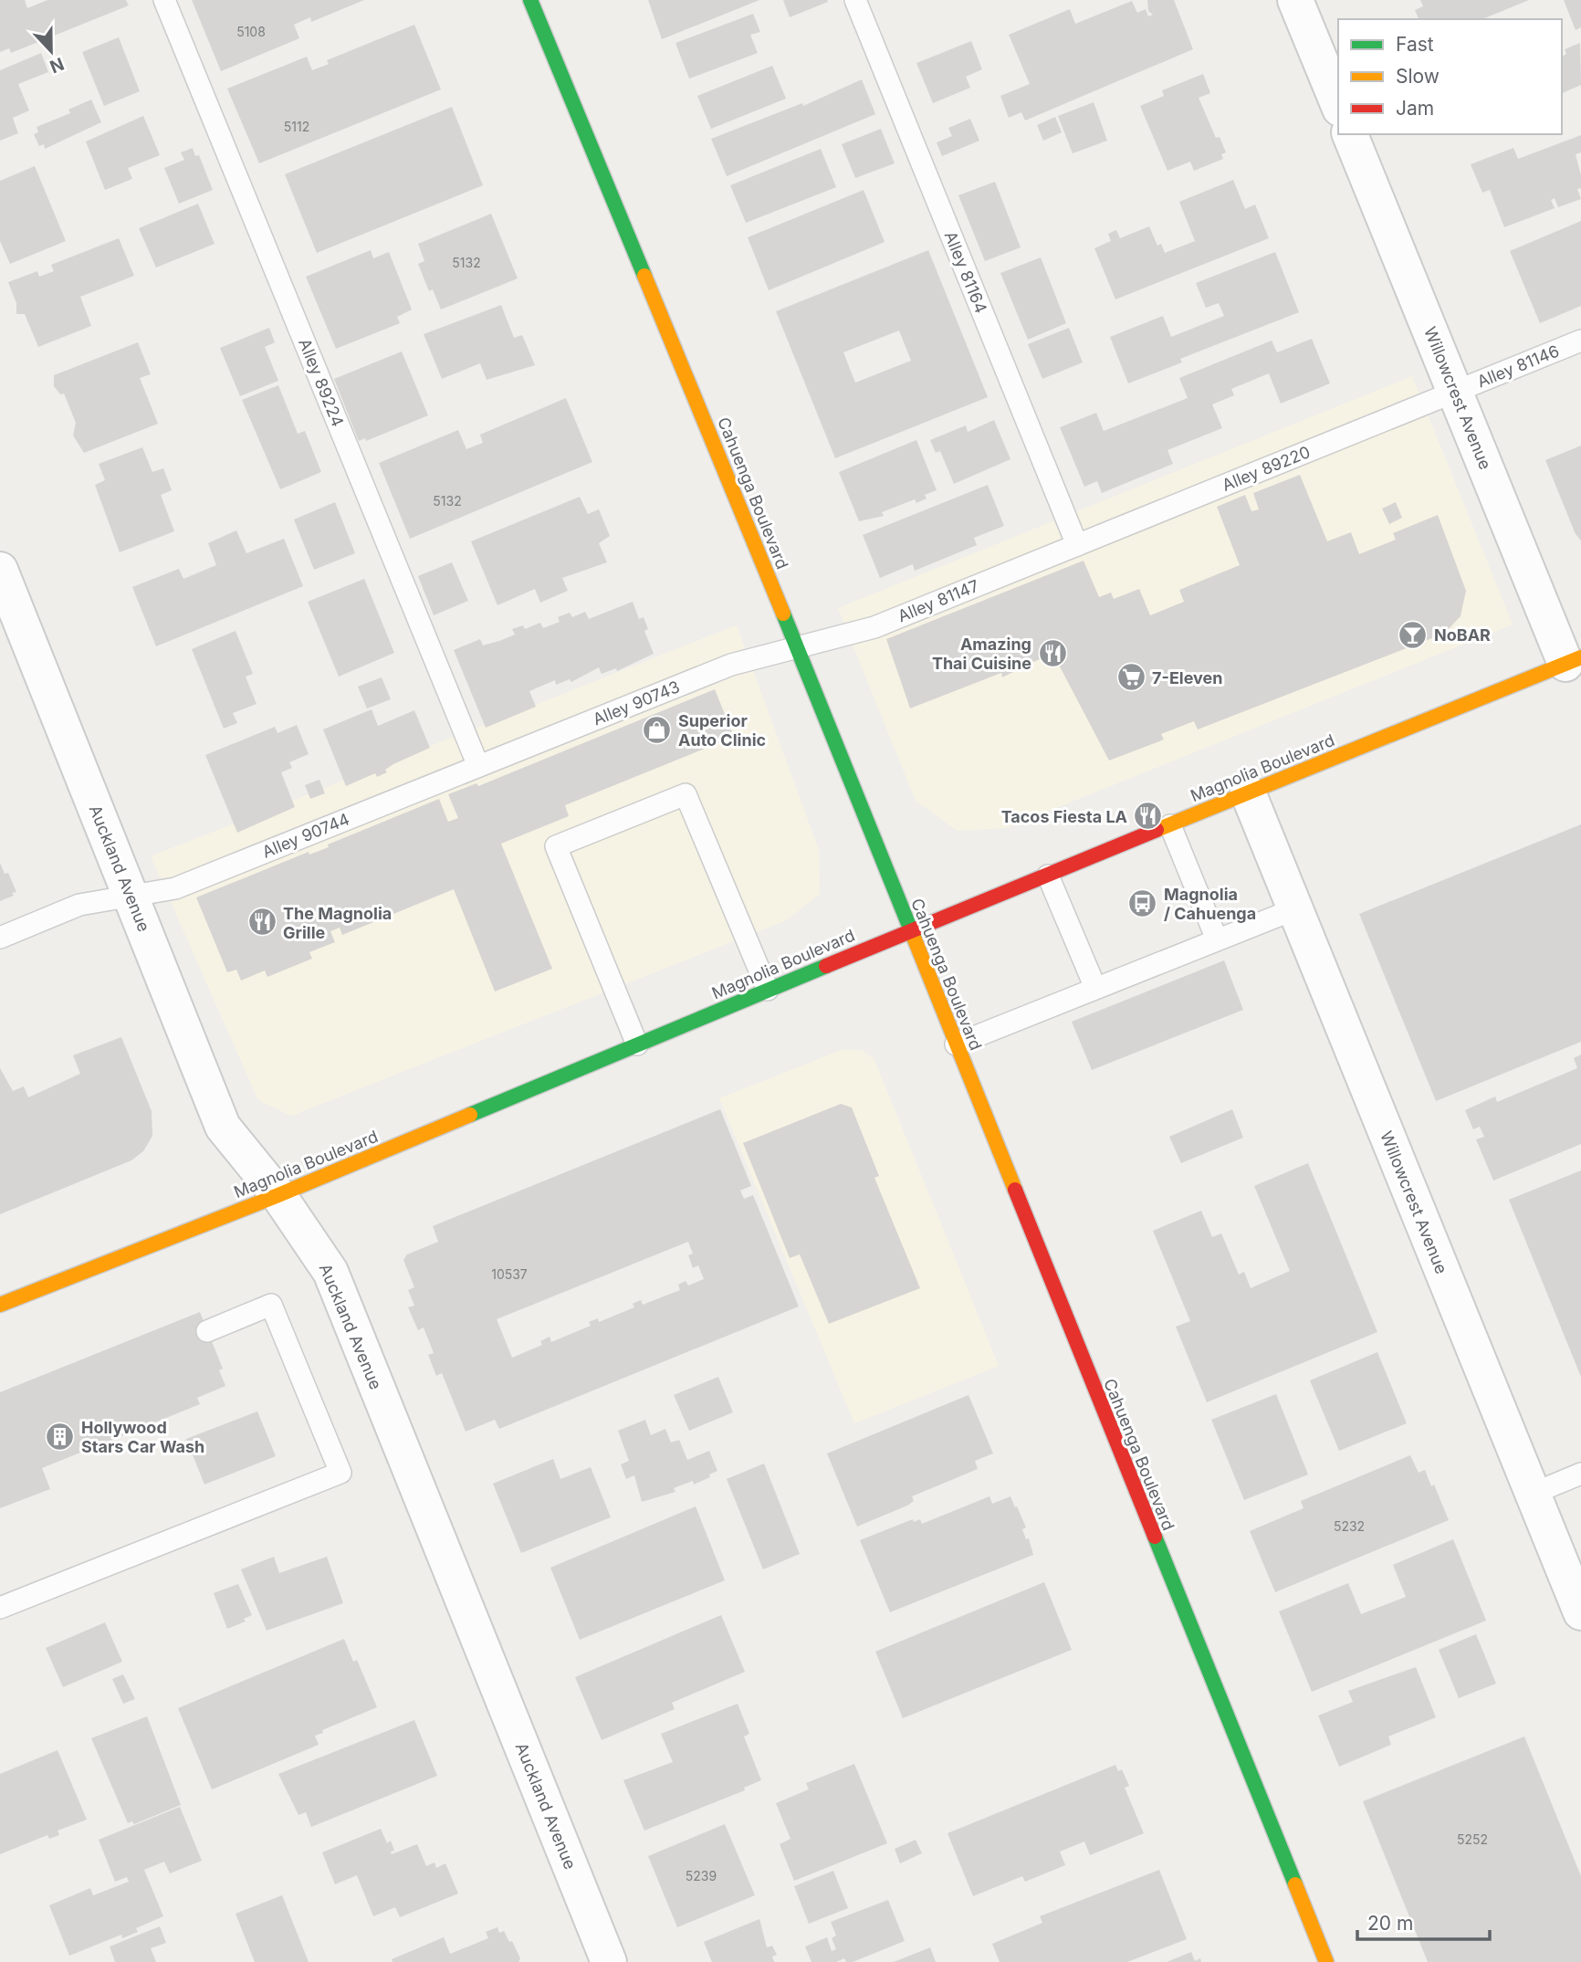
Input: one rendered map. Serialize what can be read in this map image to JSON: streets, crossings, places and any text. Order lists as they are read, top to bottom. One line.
{"streets":{"main road":["Cahuenga Boulevard","Magnolia Boulevard"],"street":["Willowcrest Avenue","Auckland Avenue"],"lane":["Alley 81164","Alley 81146","Alley 89224","Alley 89220","Alley 81147","Alley 90743","Alley 90744"]},"crossings":[["Alley 81164","Alley 89220"],["Alley 81164","Alley 81147"],["Alley 81146","Willowcrest Avenue"],["Alley 81146","Alley 89220"],["Alley 89224","Alley 90743"],["Alley 89224","Alley 90744"],["Willowcrest Avenue","Alley 89220"],["Willowcrest Avenue","Magnolia Boulevard"],["Alley 89220","Alley 81147"],["Cahuenga Boulevard","Alley 81147"],["Cahuenga Boulevard","Alley 90743"],["Cahuenga Boulevard","Magnolia Boulevard"],["Alley 81147","Alley 90743"],["Alley 90743","Alley 90744"],["Magnolia Boulevard","Auckland Avenue"],["Alley 90744","Auckland Avenue"]],"places":{"bar":["NoBAR"],"restaurant":["Amazing Thai Cuisine","Tacos Fiesta LA","The Magnolia Grille"],"supermarket":["7-Eleven"],"shop":["Superior Auto Clinic"],"bus stop":["Magnolia / Cahuenga"],"building":["Hollywood Stars Car Wash"]},"house_numbers":["5108","5112","5132","5132","10537","5232","5252","5239"],"legend":["Fast","Slow","Jam"],"scale_bar":"20 m","north":"bottom"}
